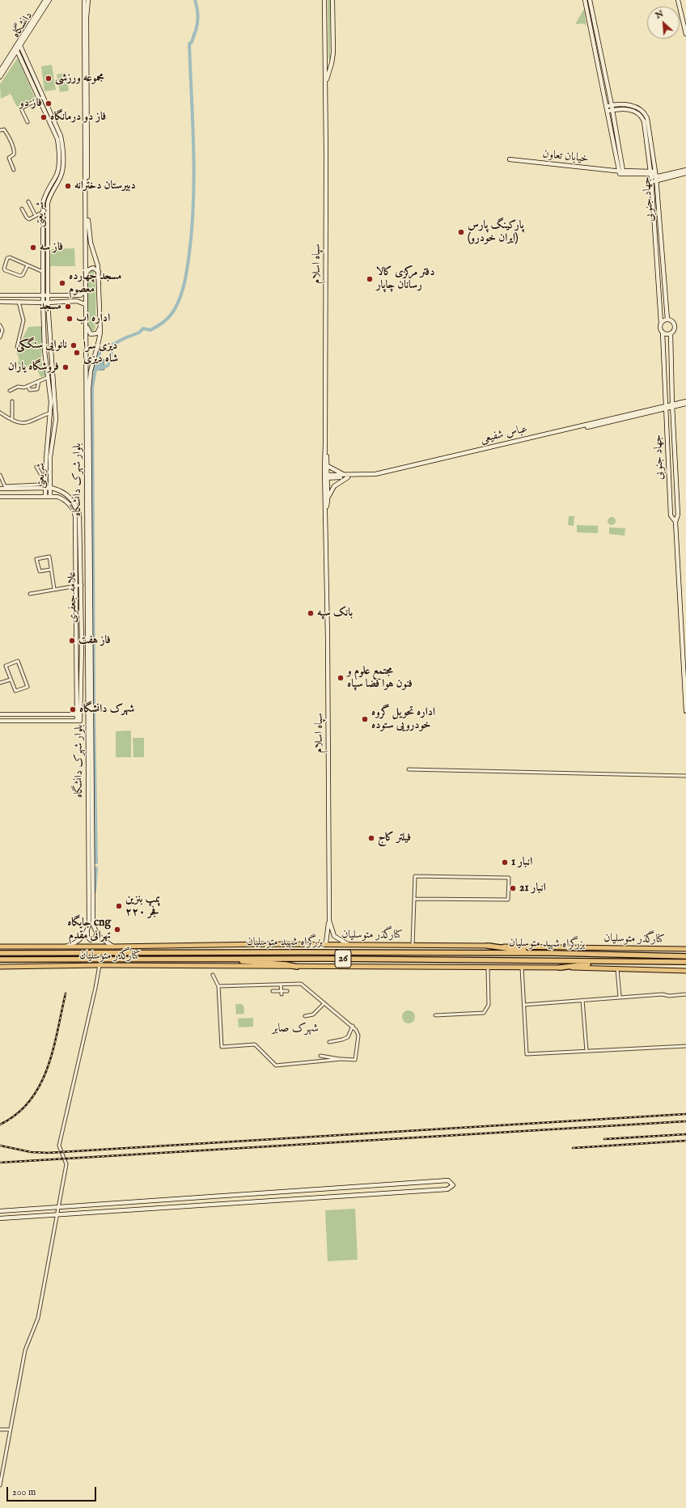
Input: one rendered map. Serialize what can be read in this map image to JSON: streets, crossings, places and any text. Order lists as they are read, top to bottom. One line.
{"streets":{"highway":["بزرگراه شهید متوسلیان","26"],"main road":["کنارگذر متوسلیان"],"street":["دانشگاه","خیابان تعاون","جهاد جنوبی","شریعتی","سپاه اسلام","عباس شفیعی","بلوار شهرک دانشگاه","علامه جعفری"]},"crossings":[["دانشگاه","شریعتی"],["خیابان تعاون","جهاد جنوبی"],["جهاد جنوبی","عباس شفیعی"],["شریعتی","علامه جعفری"],["سپاه اسلام","عباس شفیعی"],["سپاه اسلام","کنارگذر متوسلیان"]],"districts":["شهرک صابر"],"places":["مجموعه ورزشی","فاز دو","فاز دو درمانگاه","دبیرستان دخترانه","پارکینگ پارس (ایران خودرو)","فاز سه","دفتر مرکزی کالا رسانان چاپار","مسجد چهارده معصوم","مسجد","اداره اب","نانوایی سنگکی","دیزی سرا شاه دیزی","فروشگاه یاران","بانک سپه","فاز هفت","مجتمع علوم و فنون هوا فضا سپاه","شهرک دانشگاه","اداره تحویل گروه خودرویی ستوده","فیلتر کاج","انبار 1","انبار 21","پمپ بنزین ۲۲۰ فجر","جایگاه cng تهرانی مقدم"],"scale_bar":"200 m","north":"top left"}
